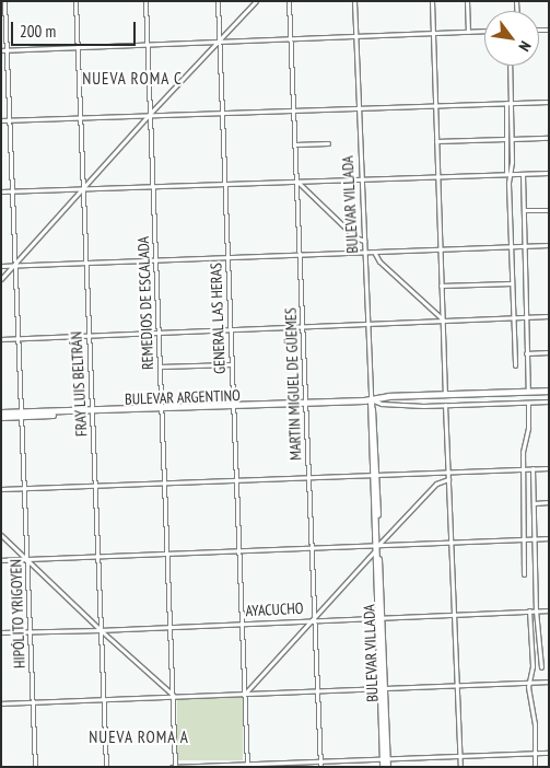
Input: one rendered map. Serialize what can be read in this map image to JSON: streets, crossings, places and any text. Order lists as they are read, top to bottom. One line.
{"streets":{"main road":["BULEVAR VILLADA","BULEVAR ARGENTINO"],"street":["REMEDIOS DE ESCALADA","GENERAL LAS HERAS","FRAY LUIS BELTRÁN","MARTIN MIGUEL DE GÜEMES","AYACUCHO","HIPÓLITO YRIGOYEN"]},"crossings":[["BULEVAR VILLADA","BULEVAR ARGENTINO"],["BULEVAR VILLADA","AYACUCHO"],["REMEDIOS DE ESCALADA","BULEVAR ARGENTINO"],["REMEDIOS DE ESCALADA","AYACUCHO"],["GENERAL LAS HERAS","BULEVAR ARGENTINO"],["GENERAL LAS HERAS","AYACUCHO"],["FRAY LUIS BELTRÁN","BULEVAR ARGENTINO"],["FRAY LUIS BELTRÁN","AYACUCHO"],["MARTIN MIGUEL DE GÜEMES","BULEVAR ARGENTINO"],["MARTIN MIGUEL DE GÜEMES","AYACUCHO"],["BULEVAR ARGENTINO","HIPÓLITO YRIGOYEN"],["AYACUCHO","HIPÓLITO YRIGOYEN"]],"districts":["NUEVA ROMA C","NUEVA ROMA A"],"scale_bar":"200 m","north":"bottom right"}
